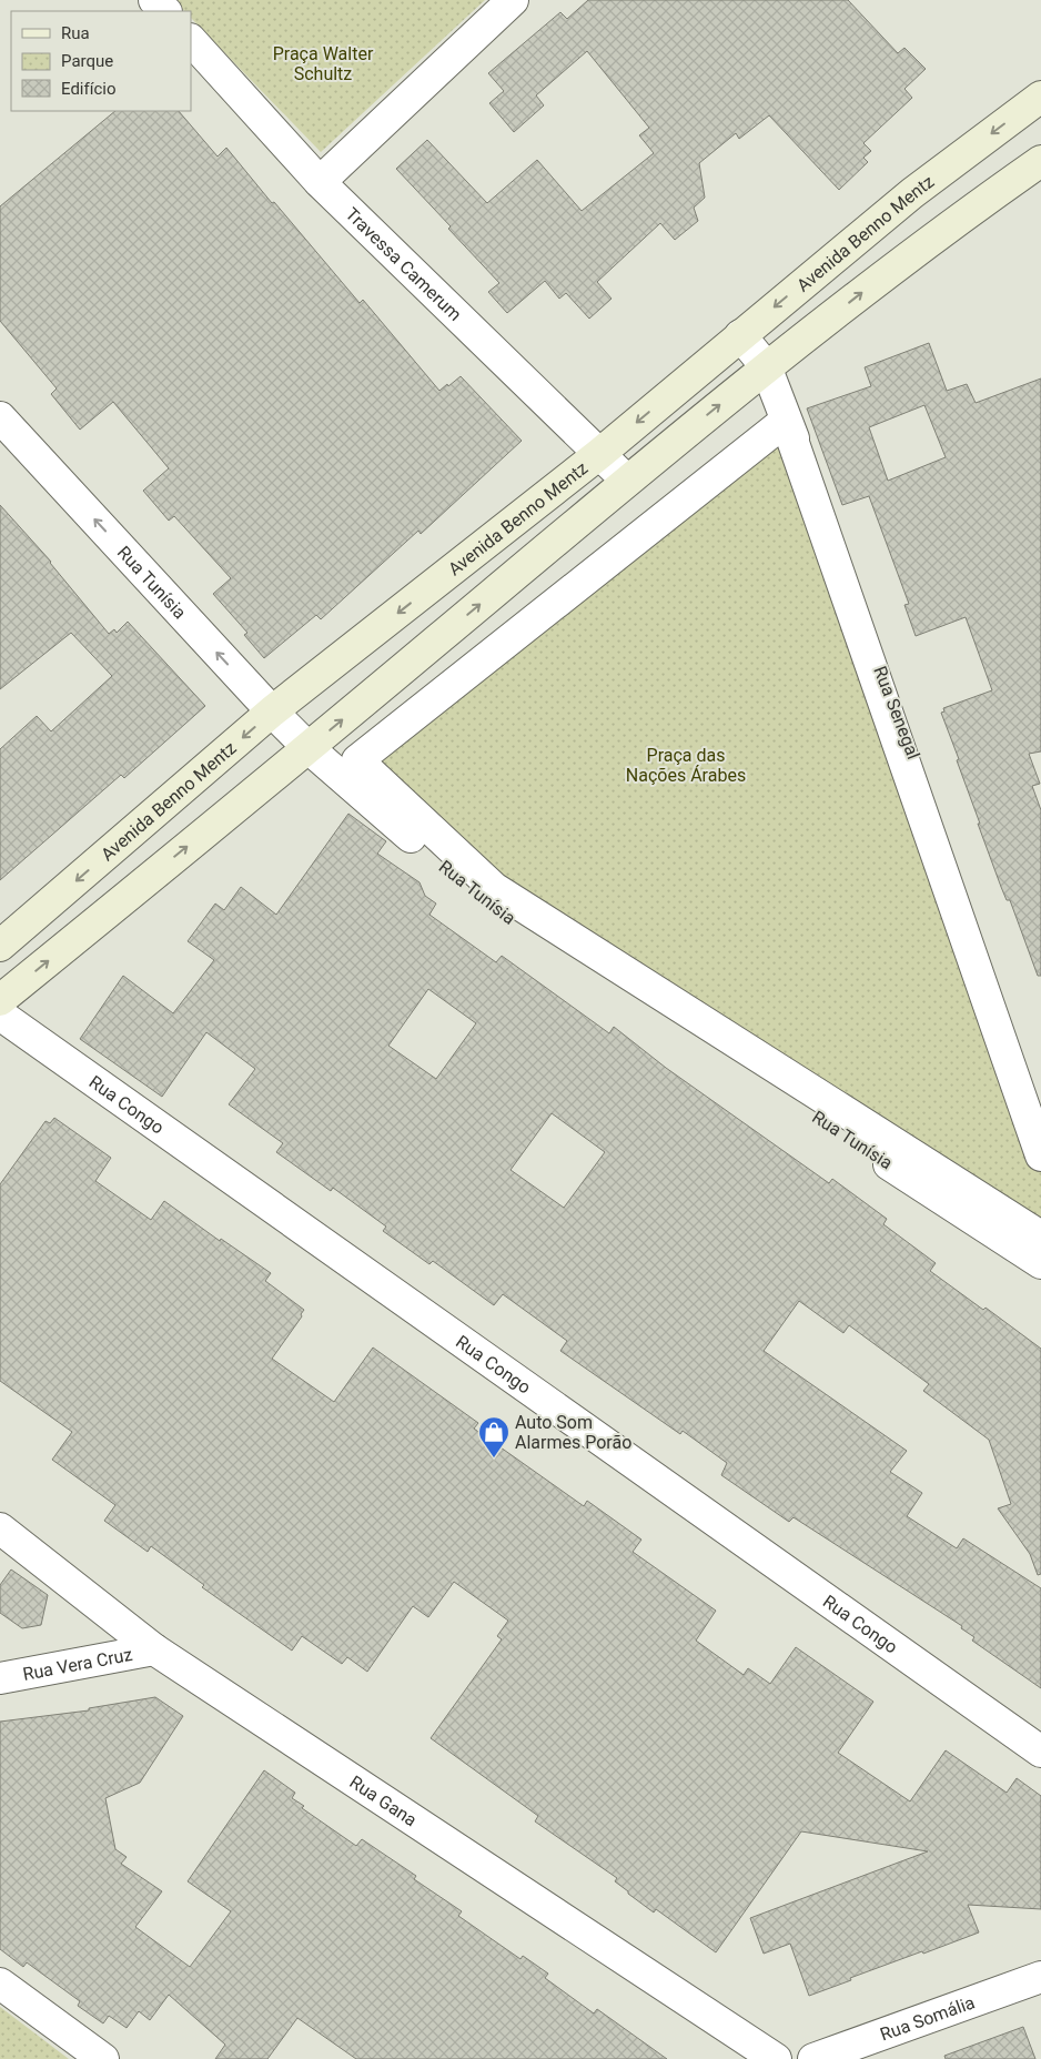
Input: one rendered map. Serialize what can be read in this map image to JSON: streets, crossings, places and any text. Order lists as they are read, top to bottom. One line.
{"streets":{"street":["Avenida Benno Mentz","Travessa Camerum","Rua Tunísia","Rua Senegal","Rua Congo","Rua Vera Cruz","Rua Gana","Rua Somália"]},"crossings":[["Avenida Benno Mentz","Travessa Camerum"],["Avenida Benno Mentz","Rua Tunísia"],["Avenida Benno Mentz","Rua Senegal"],["Rua Vera Cruz","Rua Gana"]],"parks":["Praça Walter Schultz","Praça das Nações Árabes"],"places":{"shop":["Auto Som Alarmes Porão"]},"legend":["Rua","Parque","Edifício"]}
